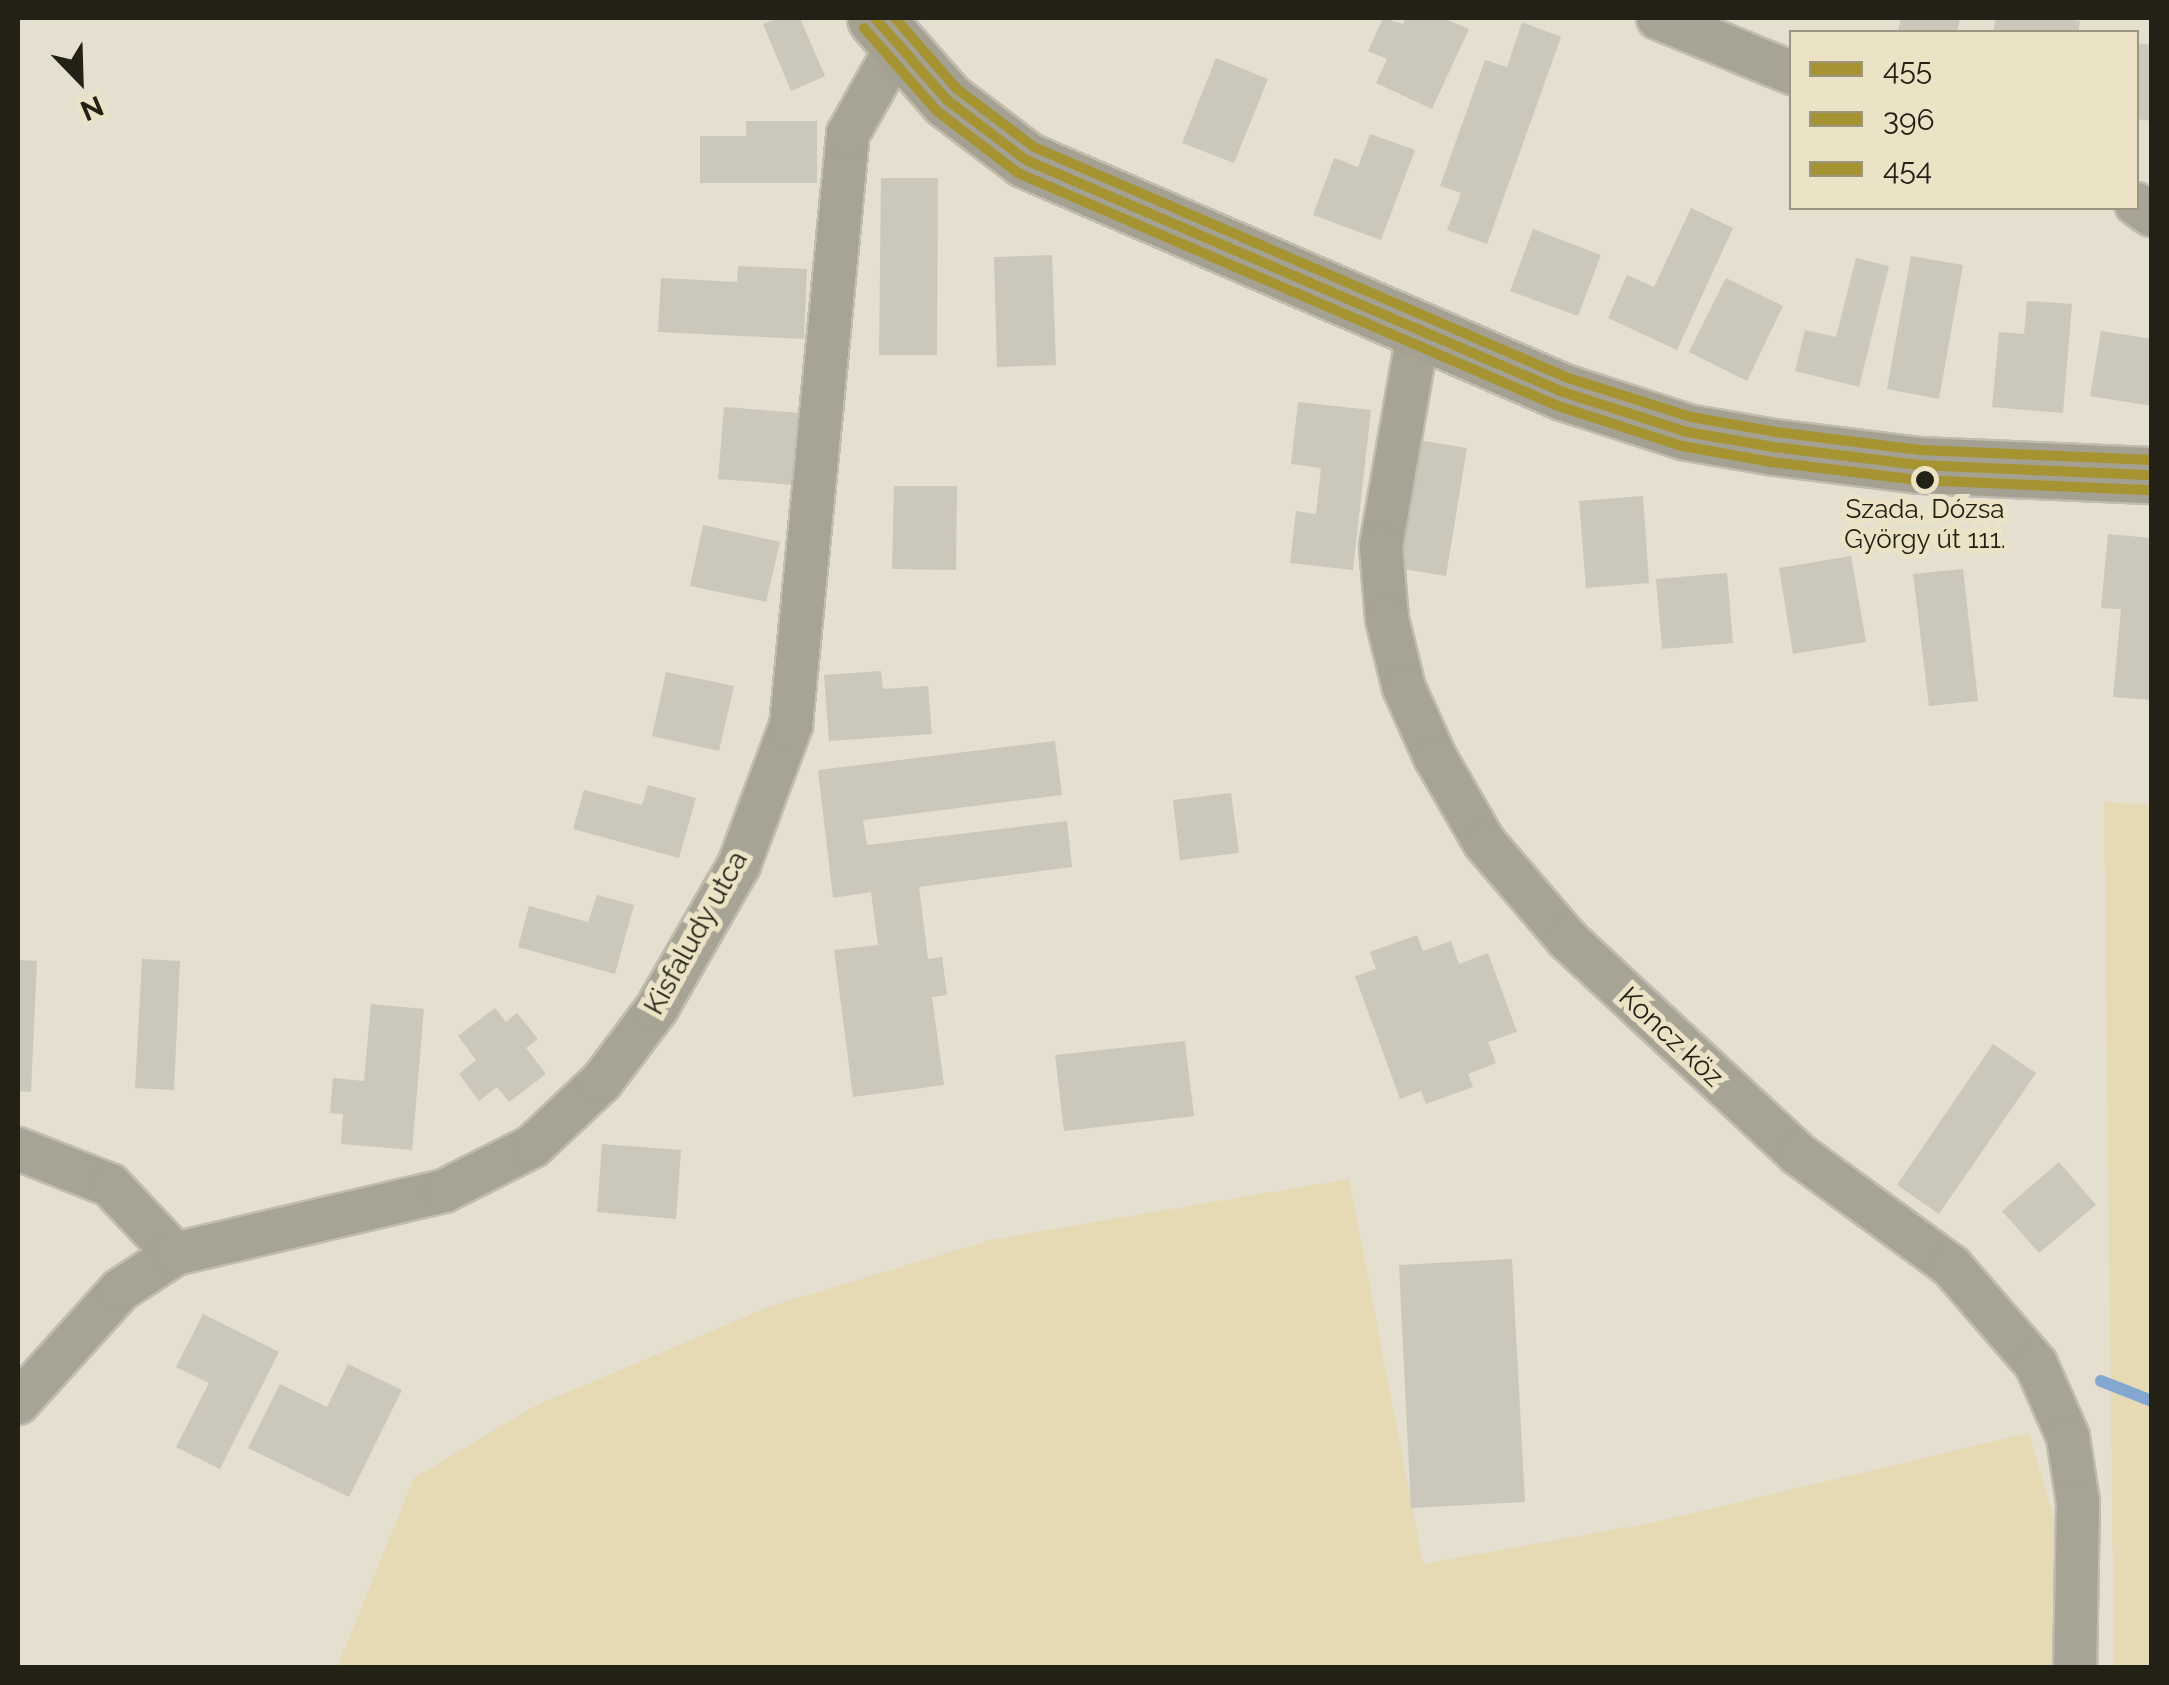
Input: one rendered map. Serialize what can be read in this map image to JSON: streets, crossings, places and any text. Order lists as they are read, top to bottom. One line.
{"streets":{"street":["Kisfaludy utca","Koncz köz"]},"places":["Szada, Dózsa György út 111."],"lines":["transit line 455","transit line 454","transit line 396"],"legend":["455","396","454"],"north":"bottom right"}
